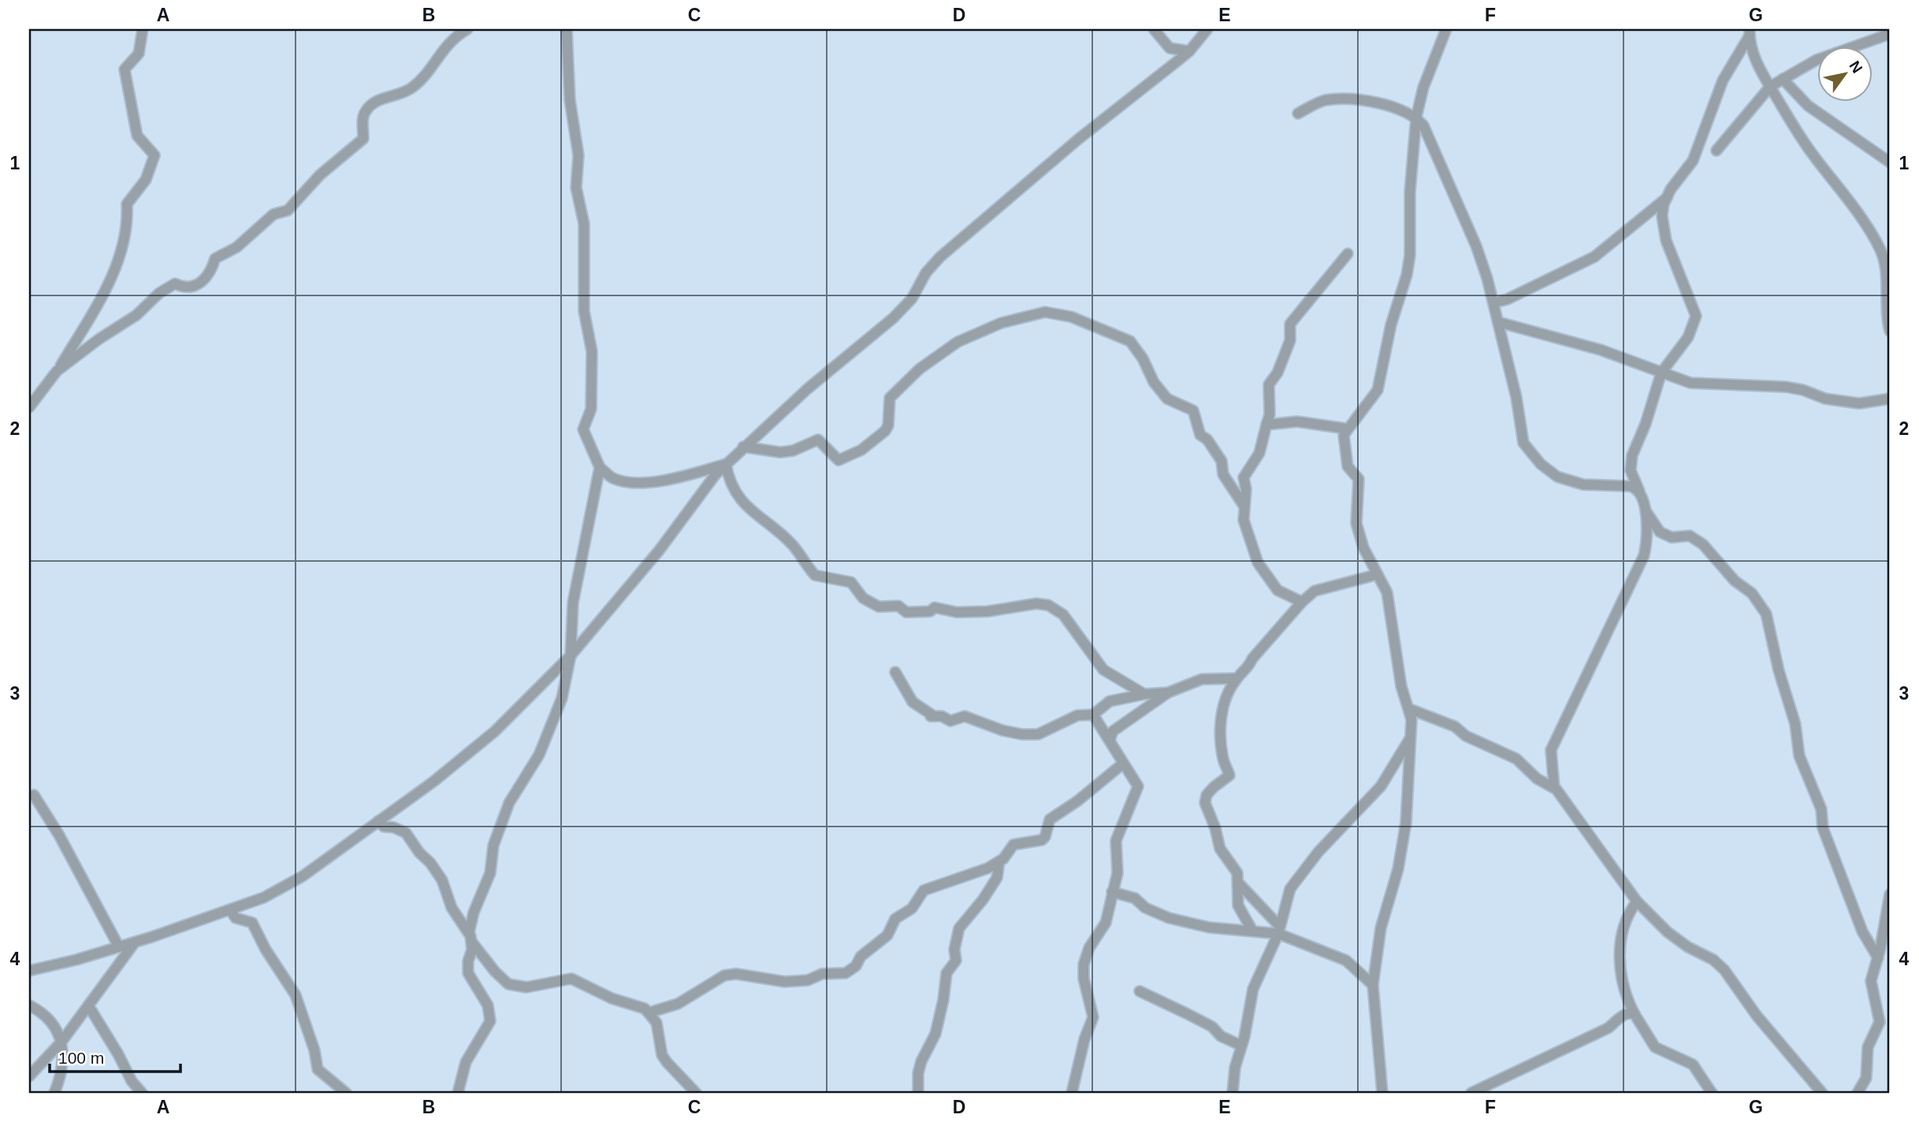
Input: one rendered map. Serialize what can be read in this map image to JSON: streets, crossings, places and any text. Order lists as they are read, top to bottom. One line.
{"scale_bar":"100 m","north":"top right","grid":{"columns":["A","B","C","D","E","F","G"],"rows":["1","2","3","4"]}}
